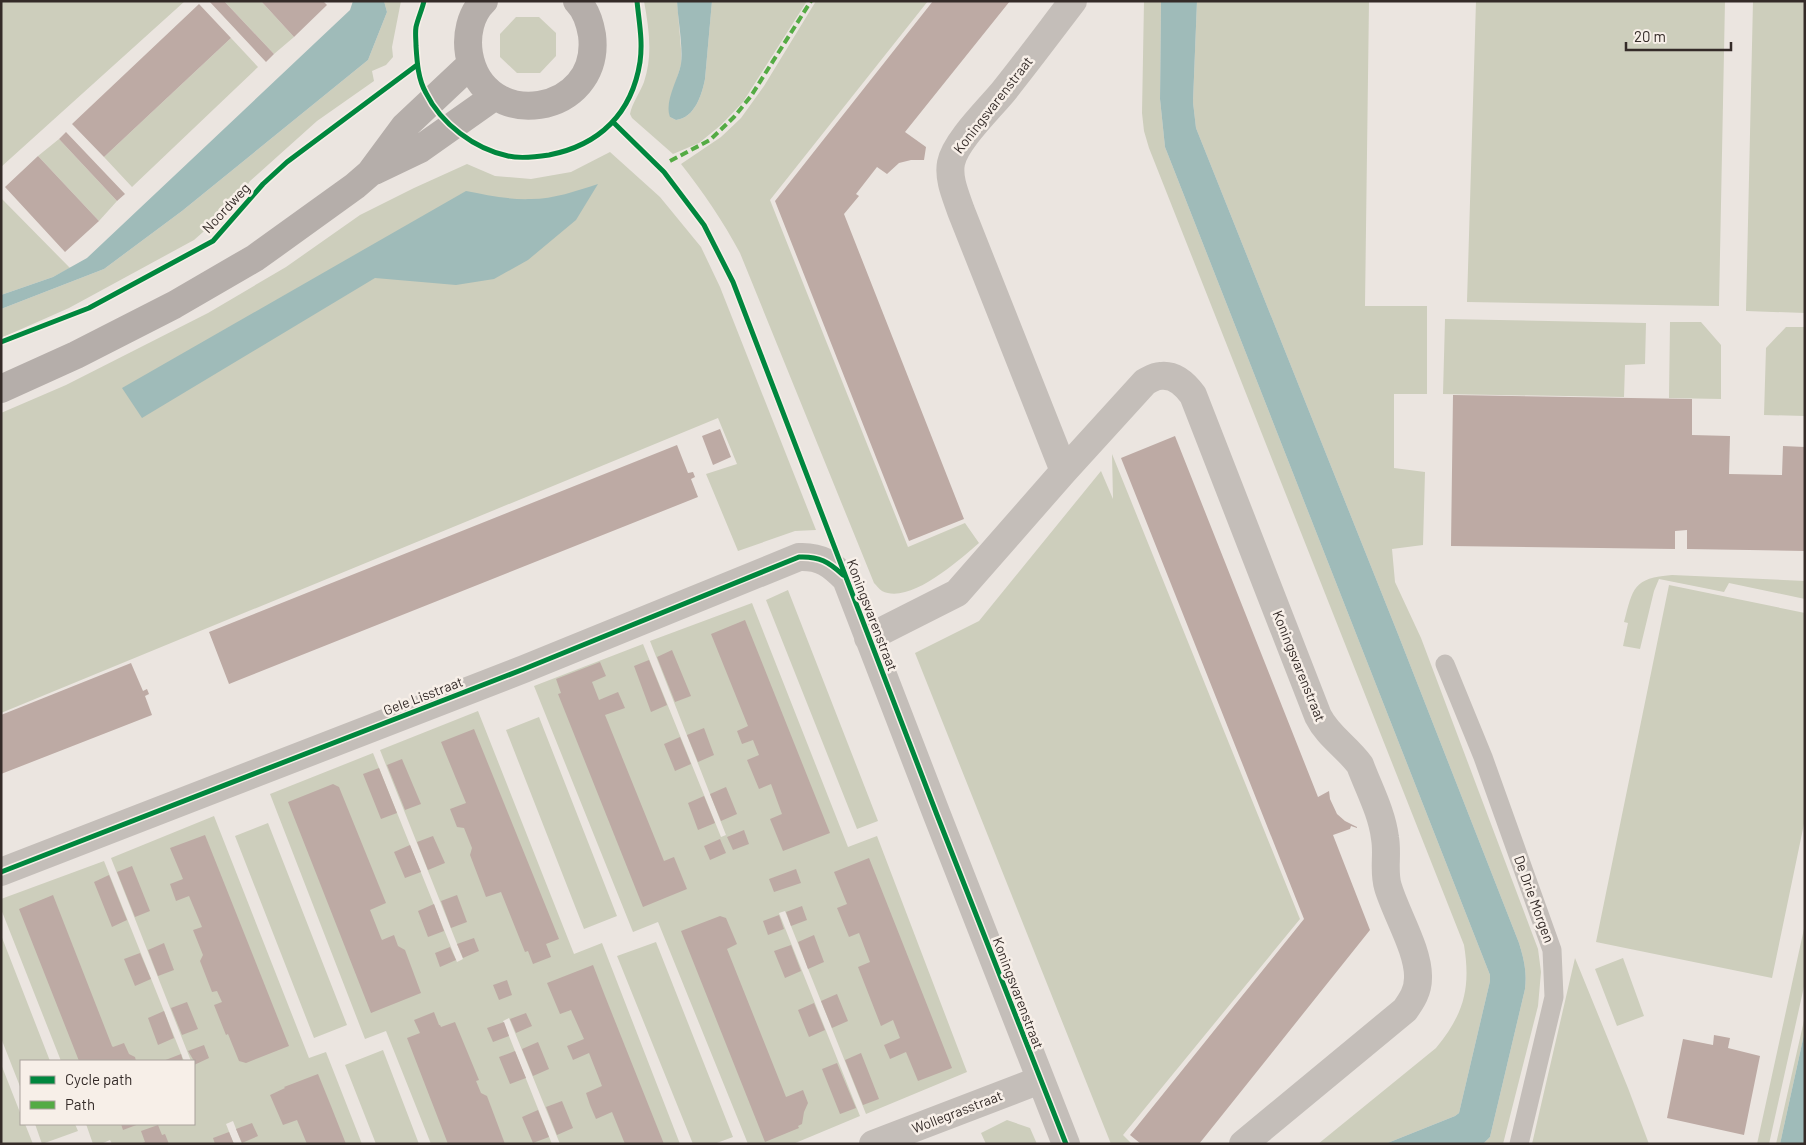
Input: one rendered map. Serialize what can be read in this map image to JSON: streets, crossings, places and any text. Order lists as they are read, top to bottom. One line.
{"streets":{"street":["Koningsvarenstraat","Gele Lisstraat","Wollegrasstraat"],"lane":["De Drie Morgen"],"cycle path":["Noordweg"]},"crossings":[["Koningsvarenstraat","Gele Lisstraat"],["Koningsvarenstraat","Wollegrasstraat"]],"legend":["Cycle path","Path"],"scale_bar":"20 m"}
